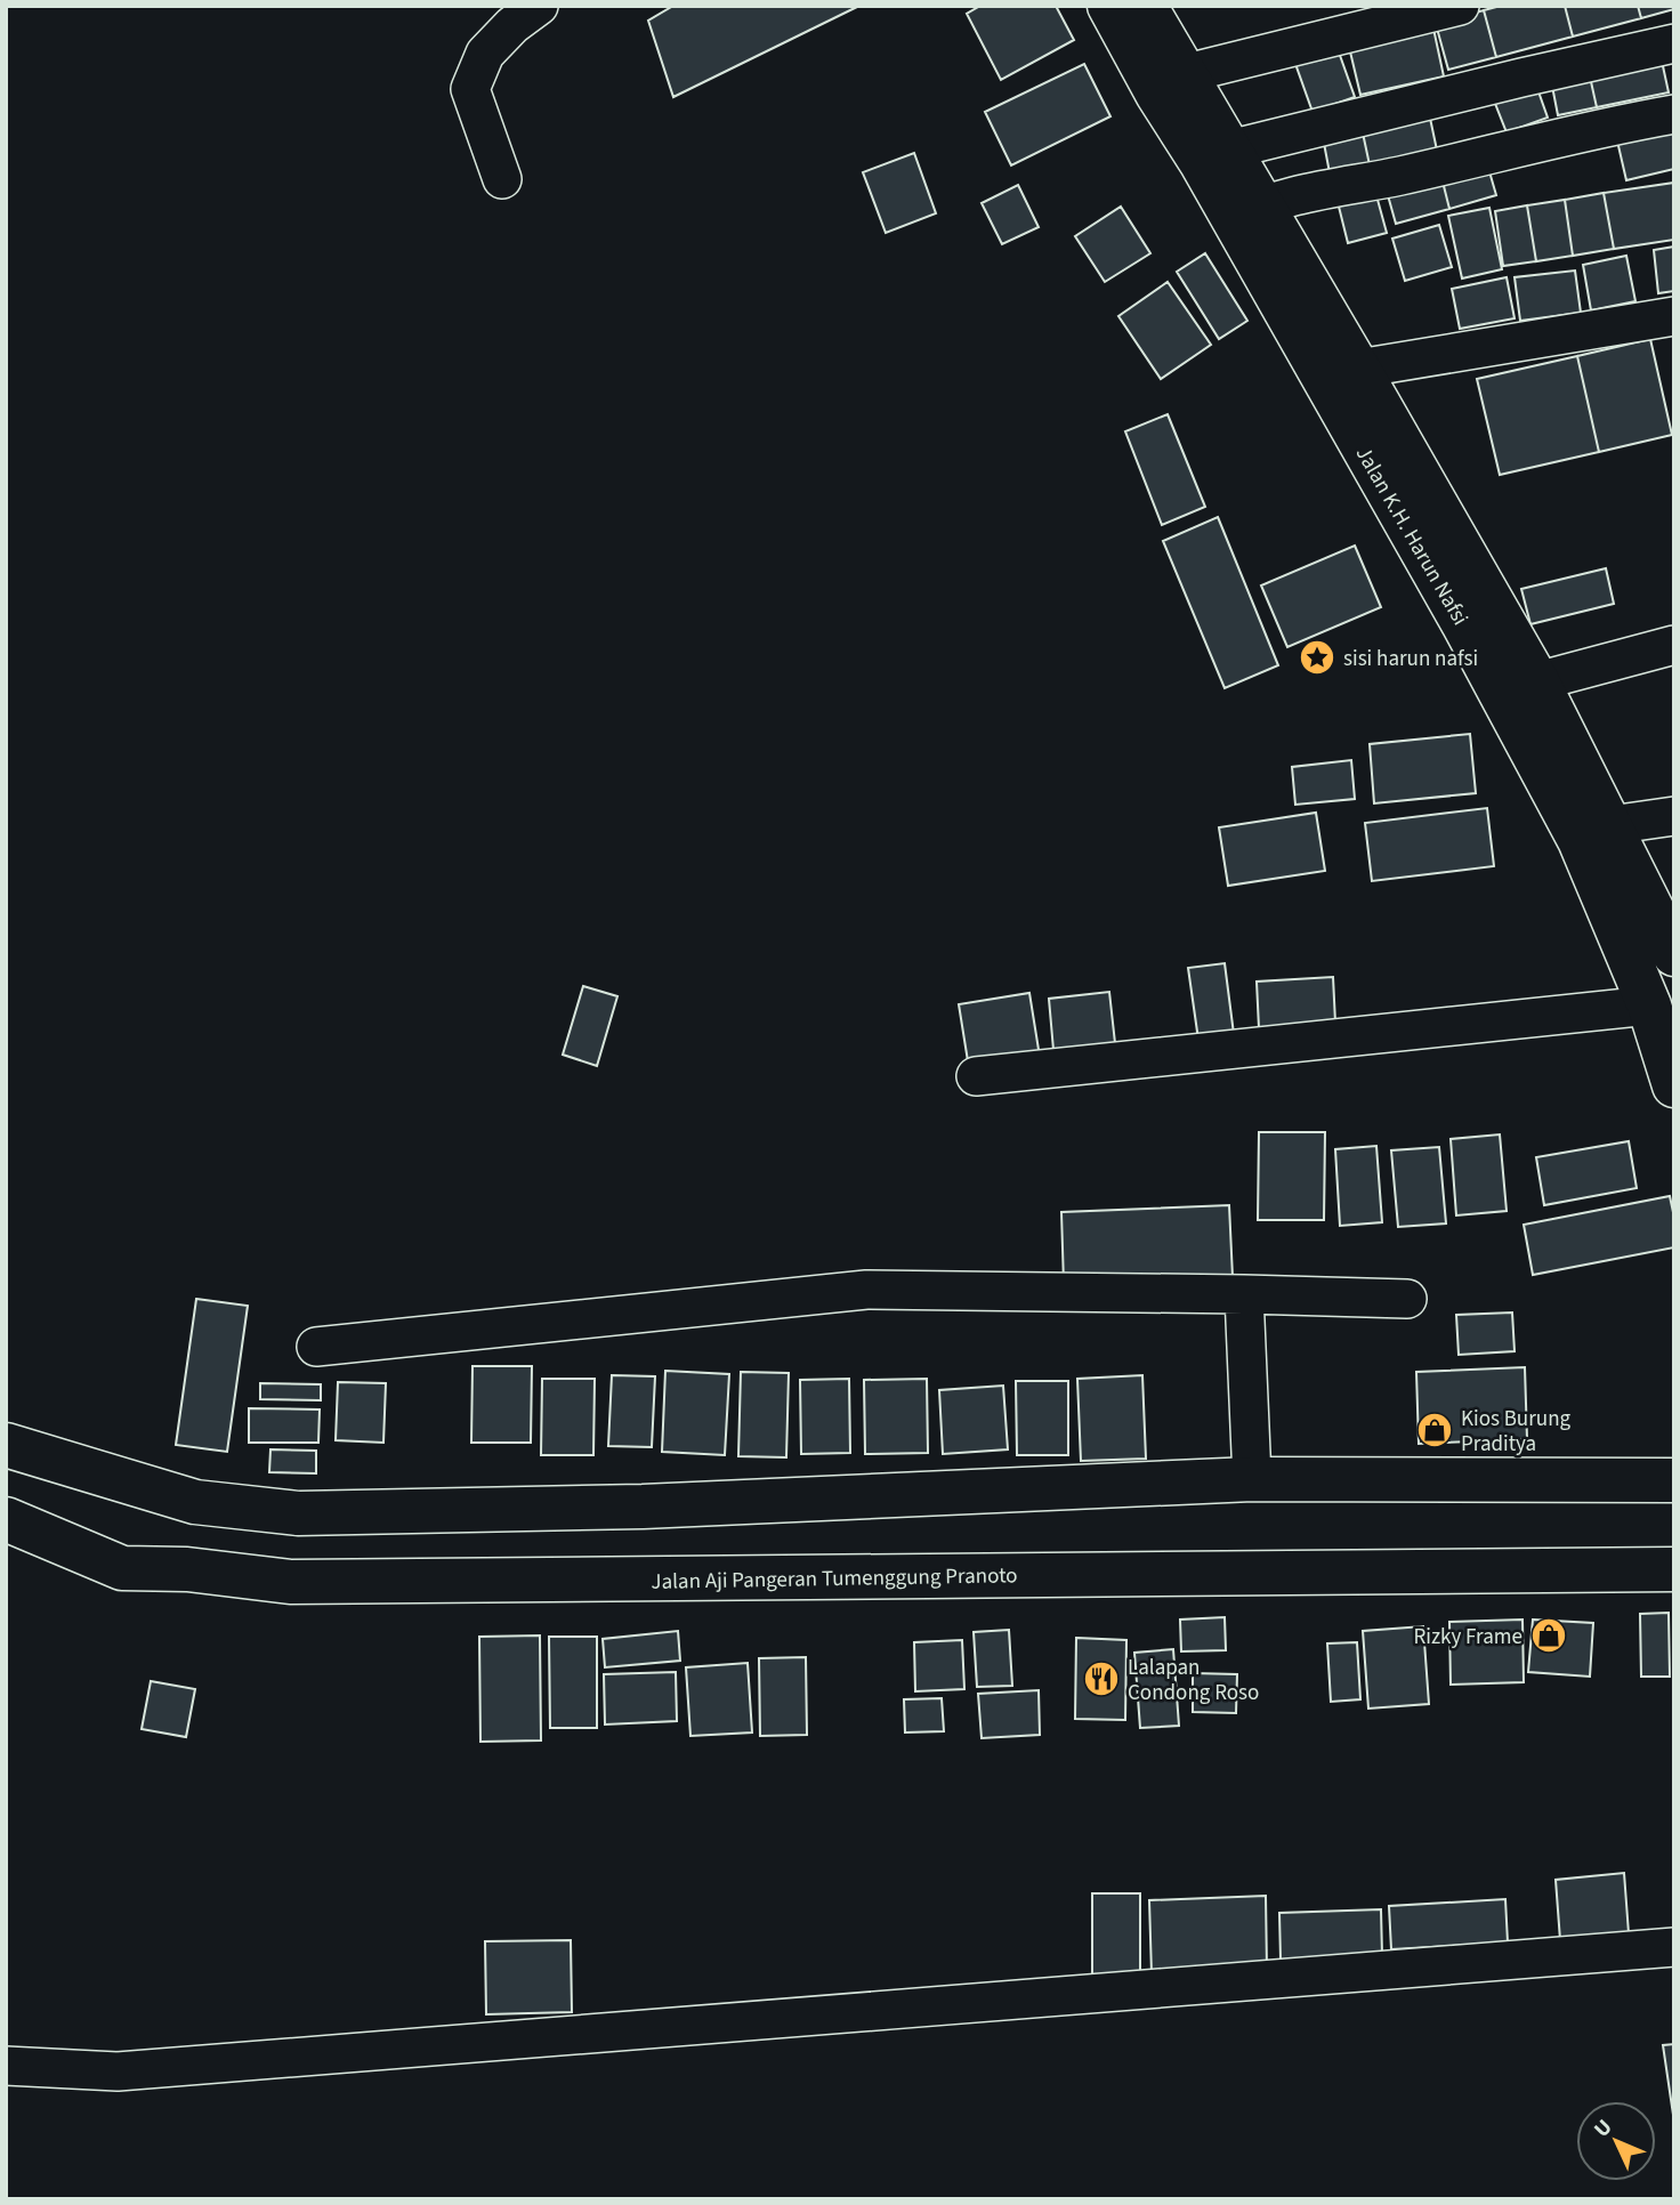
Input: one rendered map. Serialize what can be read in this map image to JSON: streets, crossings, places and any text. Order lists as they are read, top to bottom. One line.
{"streets":{"main road":["Jalan K.H. Harun Nafsi","Jalan Aji Pangeran Tumenggung Pranoto"]},"places":{"place":["sisi harun nafsi"],"shop":["Kios Burung Praditya","Rizky Frame"],"restaurant":["Lalapan Condong Roso"]},"north":"top left"}
